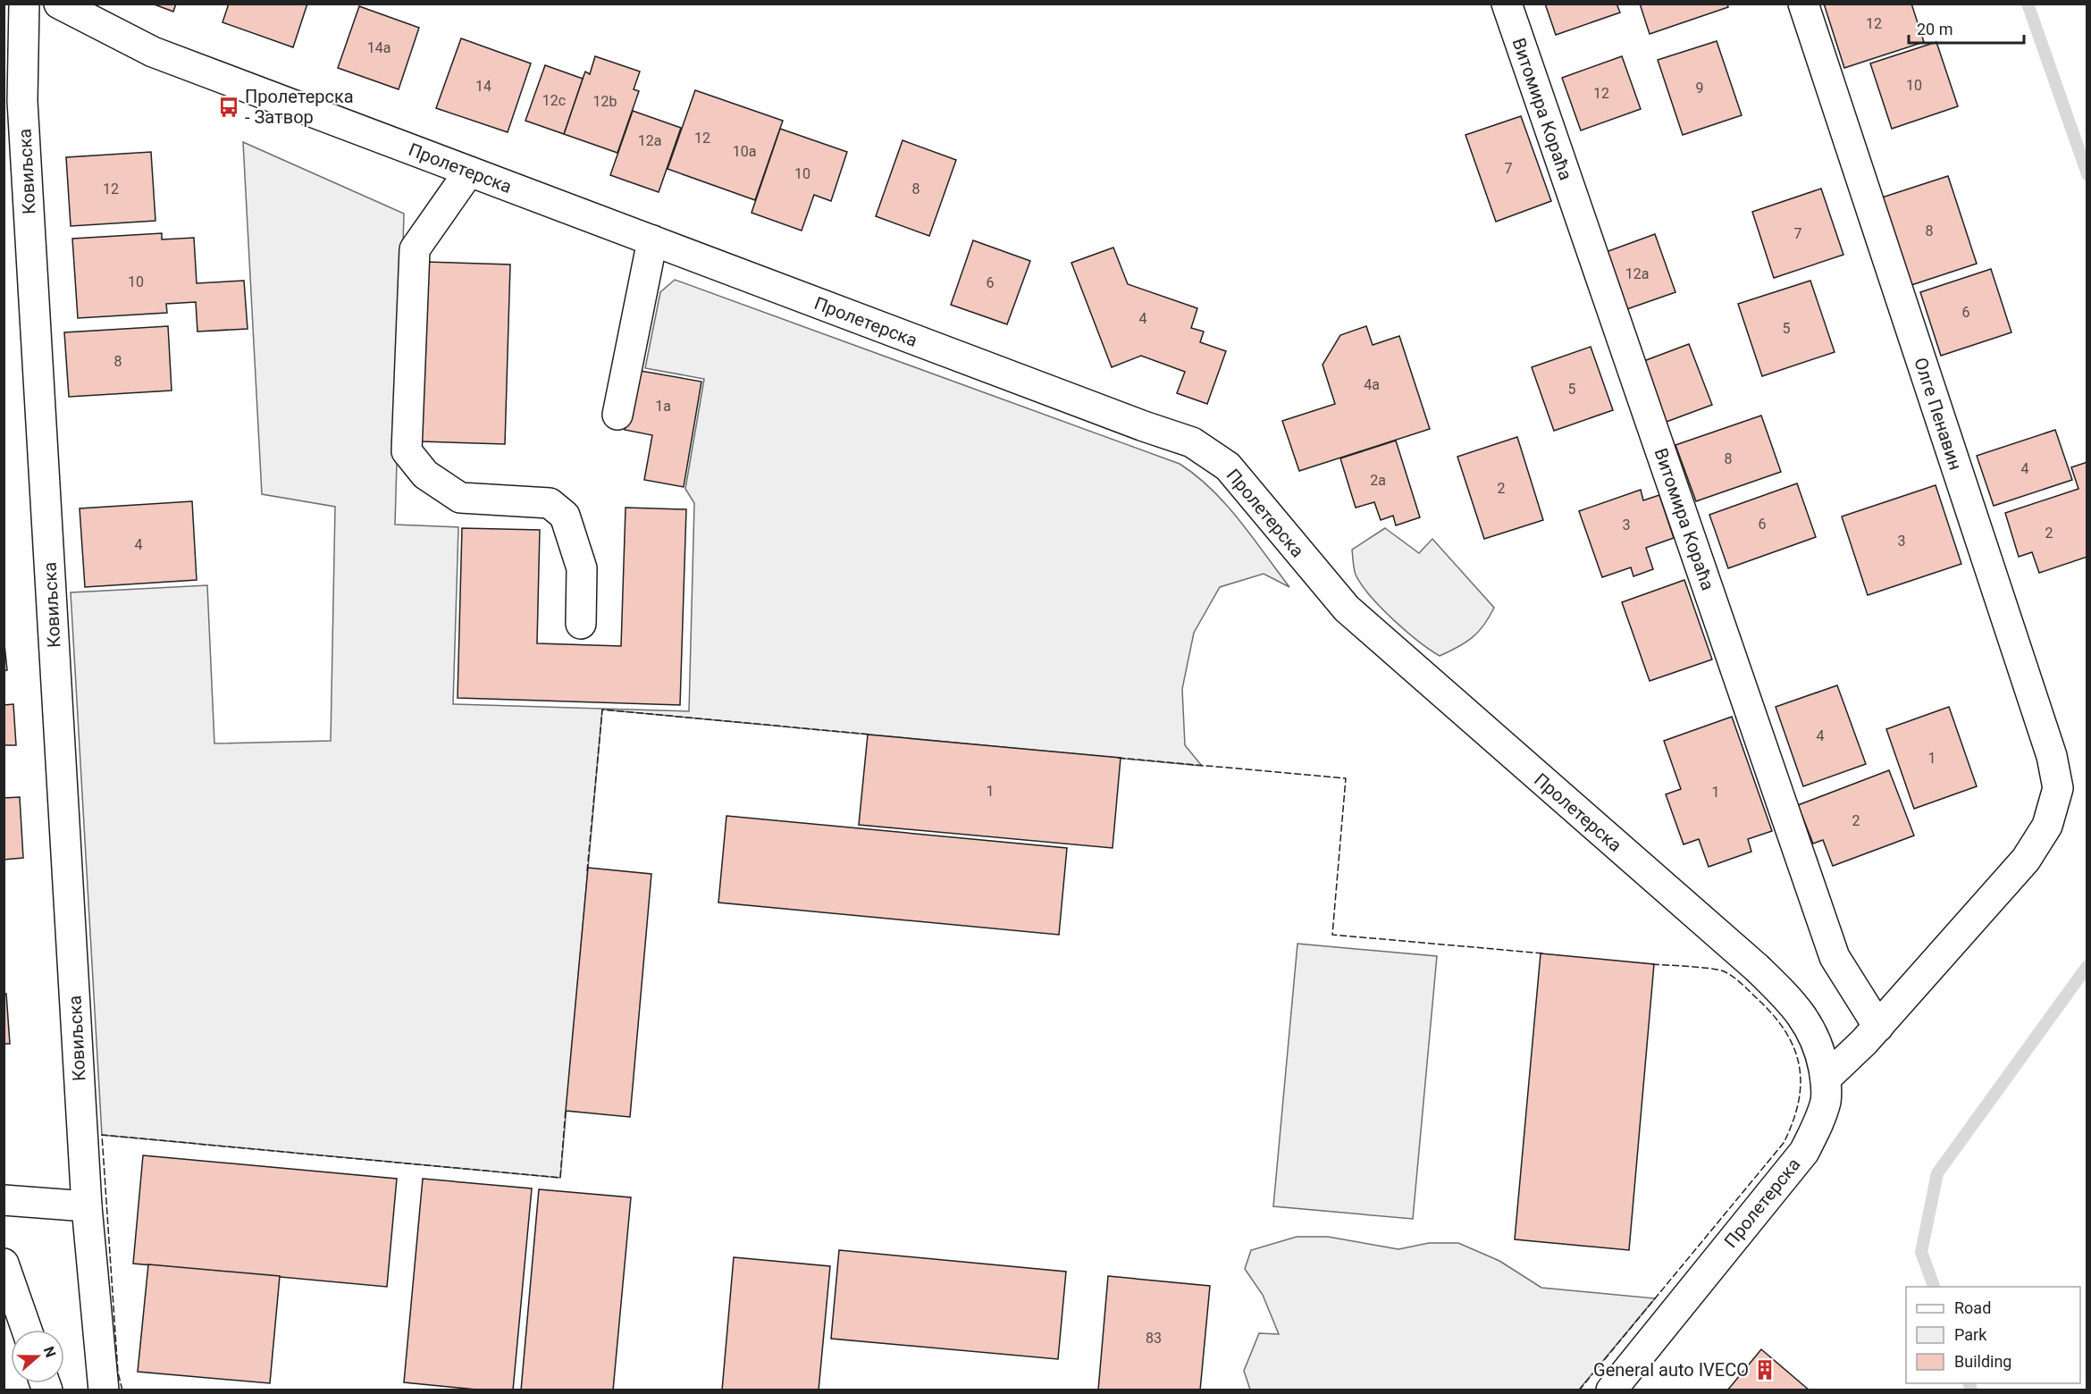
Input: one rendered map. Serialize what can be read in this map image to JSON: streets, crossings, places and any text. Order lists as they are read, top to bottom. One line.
{"streets":{"street":["Витомира Кораћа","Пролетерска","Ковиљска","Олге Пенавин"]},"crossings":[["Витомира Кораћа","Олге Пенавин"],["Пролетерска","Олге Пенавин"]],"places":{"bus stop":["Пролетерска - Затвор"],"building":["General auto IVECO"]},"house_numbers":["12","14a","10","14","9","12","12c","12b","12","12a","10a","7","10","12","8","8","7","12a","10","6","6","4","5","8","4a","5","1a","8","4","2a","2","6","3","2","3","4","4","1","1","1","2","83"],"legend":["Road","Park","Building"],"scale_bar":"20 m","north":"right"}
